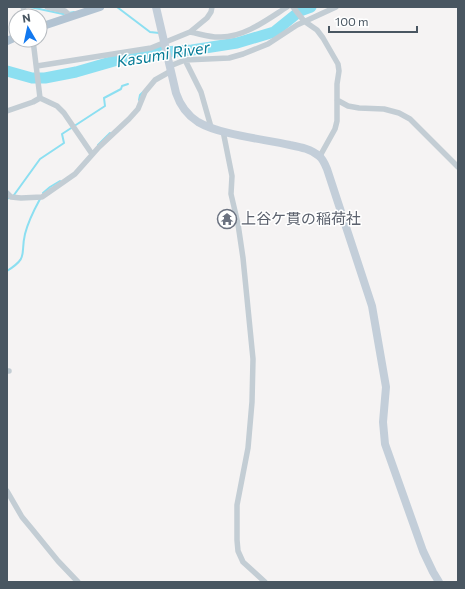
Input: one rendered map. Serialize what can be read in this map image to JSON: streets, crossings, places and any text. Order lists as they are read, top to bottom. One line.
{"water":["Kasumi River"],"places":{"temple":["上谷ケ貫の稲荷社"]},"scale_bar":"100 m","north":"top"}
